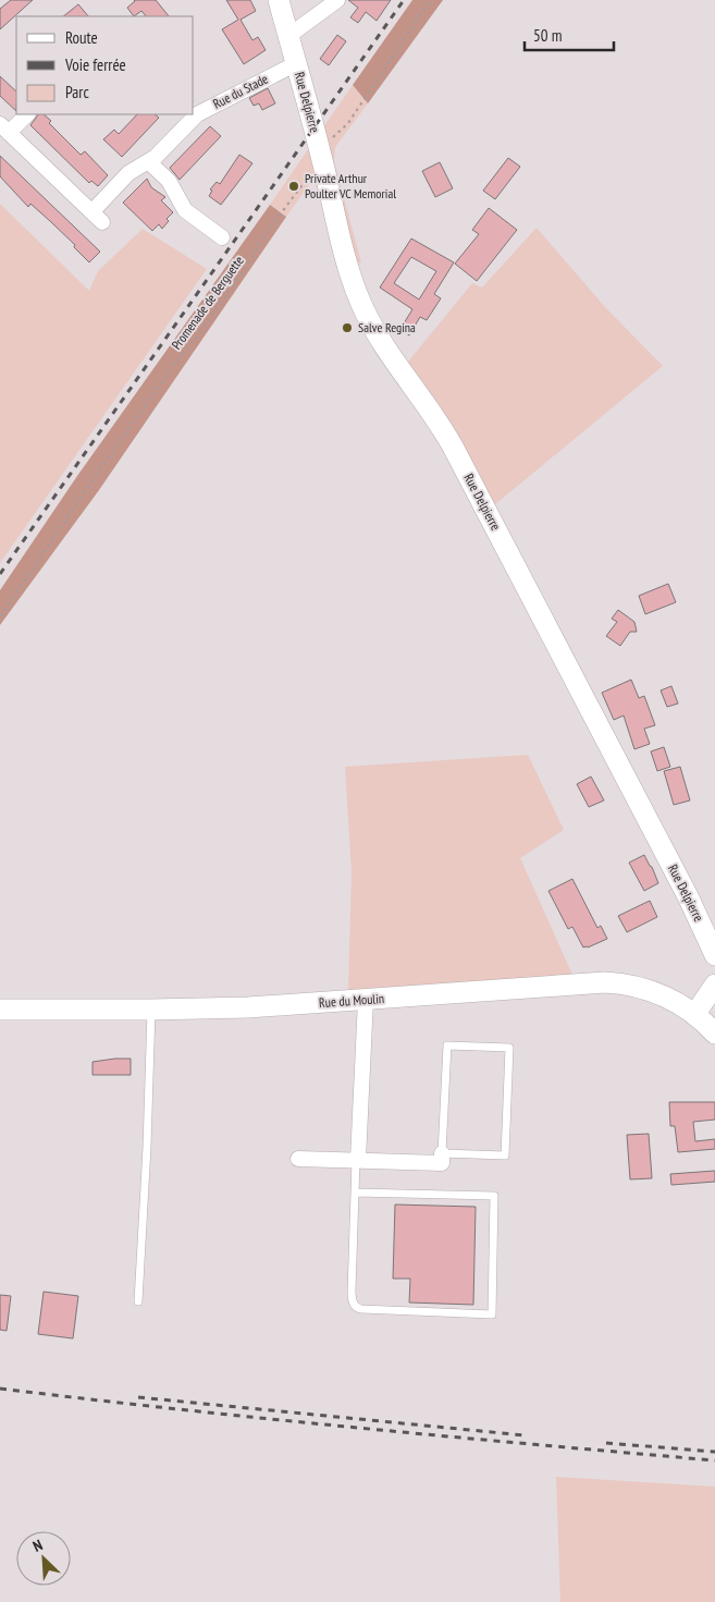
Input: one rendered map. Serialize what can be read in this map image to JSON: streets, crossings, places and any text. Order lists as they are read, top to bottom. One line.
{"streets":{"street":["Rue du Stade","Rue Delpierre","Rue du Moulin"],"path":["Promenade de Berguette"]},"crossings":[["Rue du Stade","Rue Delpierre"],["Rue Delpierre","Promenade de Berguette"]],"places":["Private Arthur Poulter VC Memorial","Salve Regina"],"legend":["Route","Voie ferrée","Parc"],"scale_bar":"50 m","north":"top left"}
